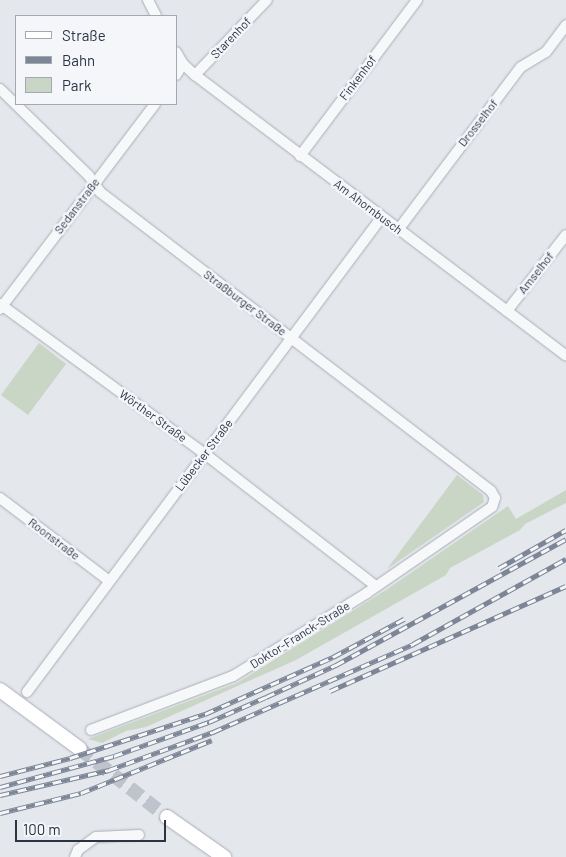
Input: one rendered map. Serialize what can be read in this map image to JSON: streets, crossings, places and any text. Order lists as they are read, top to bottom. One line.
{"streets":{"street":["Starenhof","Finkenhof","Drosselhof","Sedanstraße","Am Ahornbusch","Amselhof","Straßburger Straße","Wörther Straße","Lübecker Straße","Roonstraße","Doktor-Franck-Straße"]},"crossings":[["Starenhof","Am Ahornbusch"],["Finkenhof","Am Ahornbusch"],["Drosselhof","Am Ahornbusch"],["Sedanstraße","Straßburger Straße"],["Sedanstraße","Wörther Straße"],["Am Ahornbusch","Amselhof"],["Am Ahornbusch","Lübecker Straße"],["Straßburger Straße","Lübecker Straße"],["Straßburger Straße","Doktor-Franck-Straße"],["Wörther Straße","Lübecker Straße"],["Wörther Straße","Doktor-Franck-Straße"],["Lübecker Straße","Roonstraße"]],"legend":["Straße","Bahn","Park"],"scale_bar":"100 m"}
